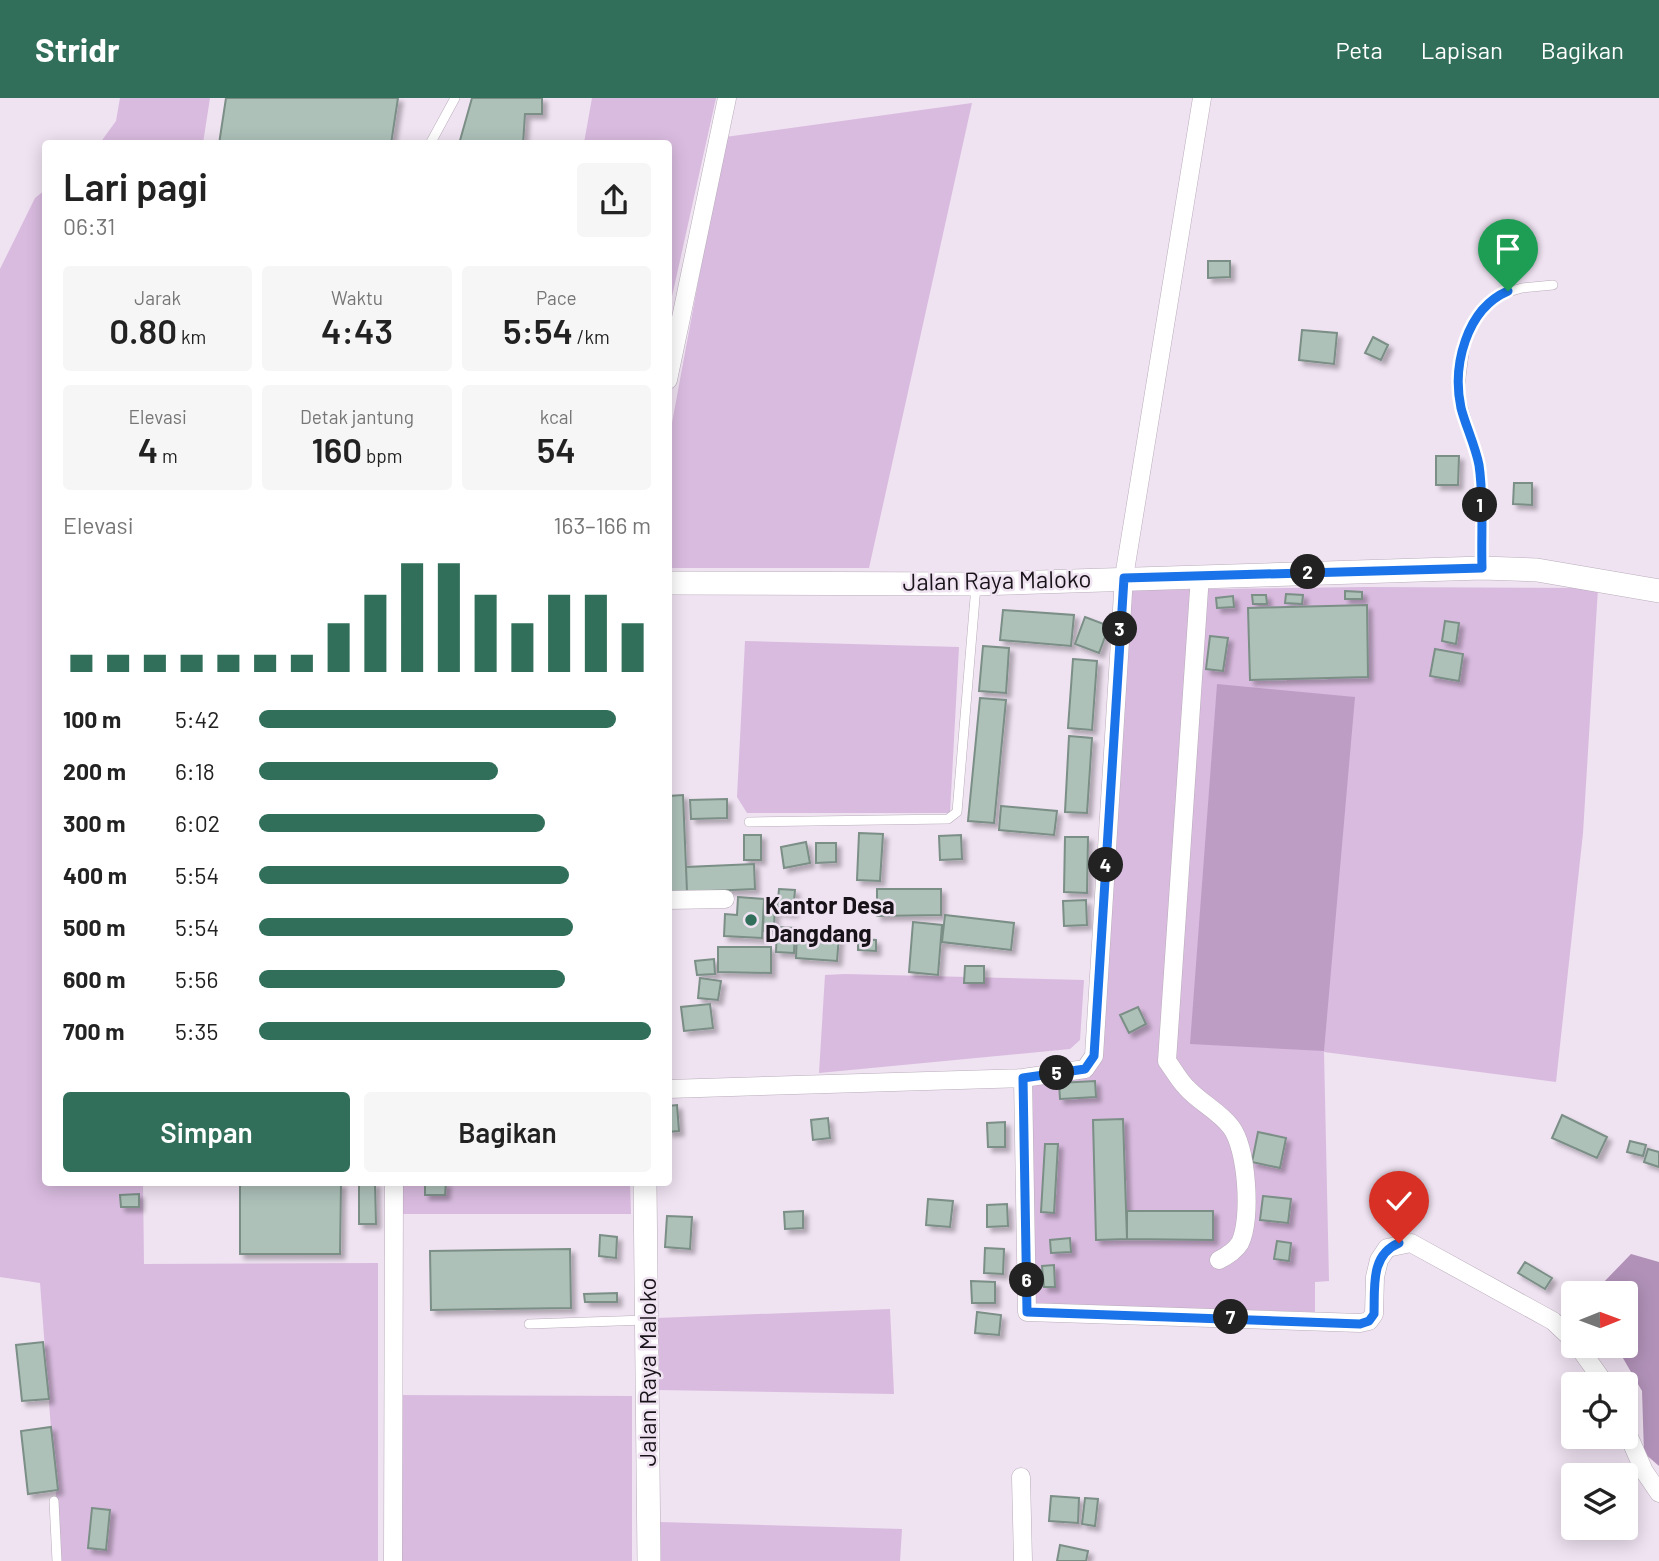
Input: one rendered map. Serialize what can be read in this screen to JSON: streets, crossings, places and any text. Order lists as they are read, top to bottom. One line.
{"streets":{"street":["Jalan Raya Maloko"]},"places":["Kantor Desa Dangdang"],"north":"right","page":{"header":"Stridr","nav":["Peta","Lapisan","Bagikan"],"heading":["Lari pagi","06:31"],"stats":[["Jarak","0.80 km"],["Waktu","4:43"],["Pace","5:54 /km"],["Elevasi","4 m"],["Detak jantung","160 bpm"],["kcal","54"]],"pins":["1","2","3","4","5","6","7"],"chart":["Elevasi","163–166 m"],"list":[{"name":"100 m","note":"5:42"},{"name":"200 m","note":"6:18"},{"name":"300 m","note":"6:02"},{"name":"400 m","note":"5:54"},{"name":"500 m","note":"5:54"},{"name":"600 m","note":"5:56"},{"name":"700 m","note":"5:35"}],"buttons":["Simpan","Bagikan"]}}
